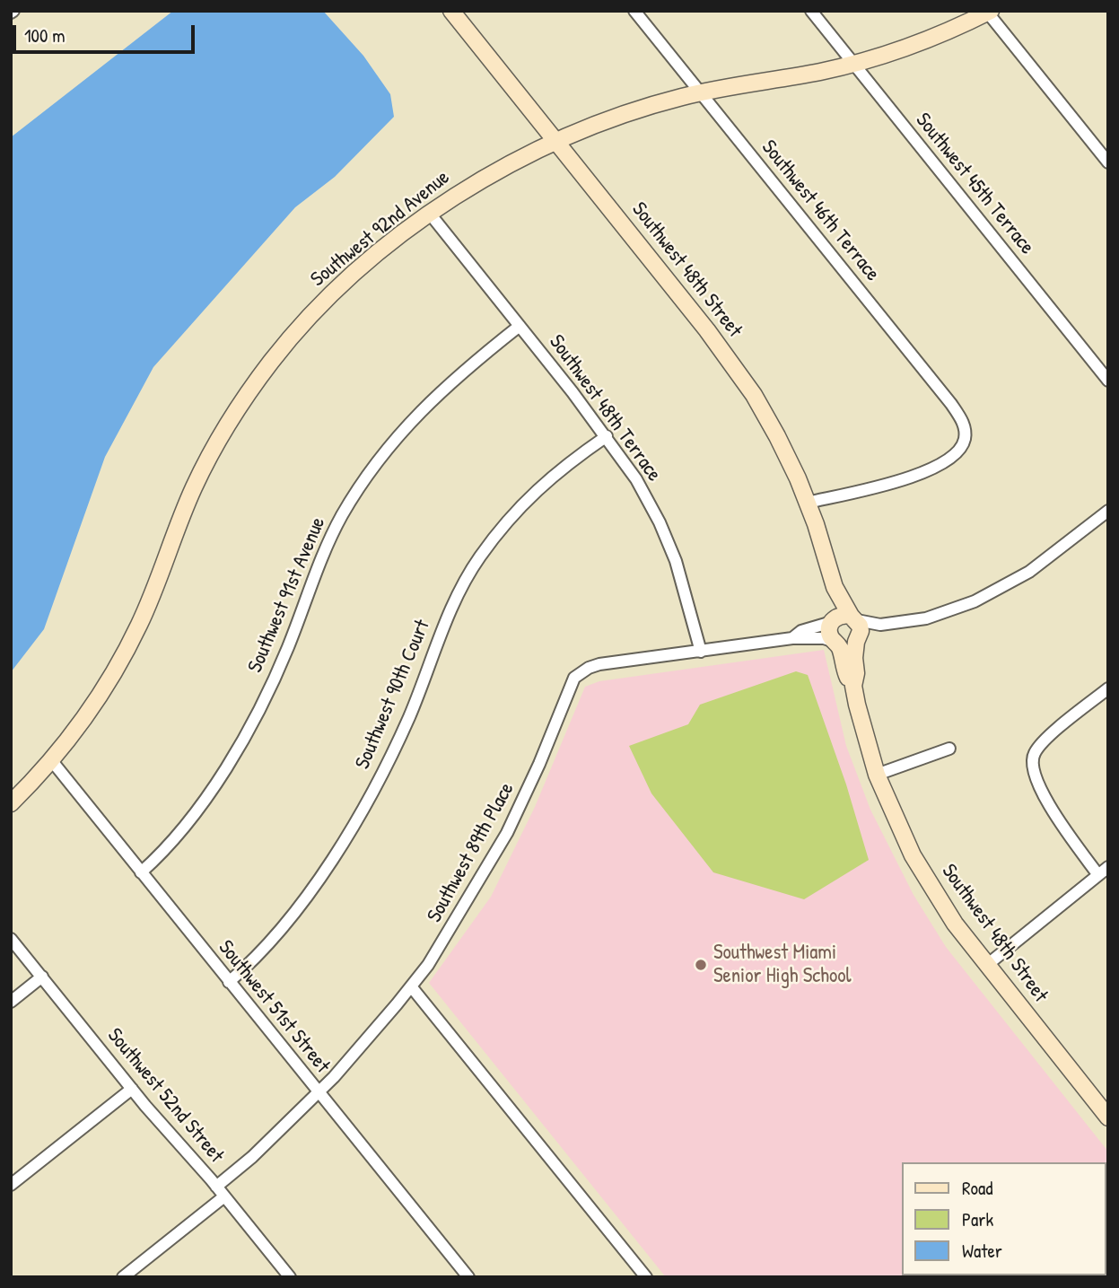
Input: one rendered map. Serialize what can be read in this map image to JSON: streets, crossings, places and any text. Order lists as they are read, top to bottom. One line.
{"streets":{"street":["Southwest 45th Terrace","Southwest 46th Terrace","Southwest 92nd Avenue","Southwest 48th Street","Southwest 48th Terrace","Southwest 91st Avenue","Southwest 90th Court","Southwest 89th Place","Southwest 51st Street","Southwest 52nd Street"]},"crossings":[["Southwest 45th Terrace","Southwest 92nd Avenue"],["Southwest 46th Terrace","Southwest 92nd Avenue"],["Southwest 46th Terrace","Southwest 48th Street"],["Southwest 92nd Avenue","Southwest 48th Street"],["Southwest 92nd Avenue","Southwest 48th Terrace"],["Southwest 92nd Avenue","Southwest 51st Street"],["Southwest 48th Street","Southwest 89th Place"],["Southwest 48th Terrace","Southwest 91st Avenue"],["Southwest 48th Terrace","Southwest 90th Court"],["Southwest 48th Terrace","Southwest 89th Place"],["Southwest 91st Avenue","Southwest 51st Street"],["Southwest 90th Court","Southwest 51st Street"],["Southwest 89th Place","Southwest 51st Street"],["Southwest 89th Place","Southwest 52nd Street"]],"places":["Southwest Miami Senior High School"],"legend":["Road","Park","Water"],"scale_bar":"100 m"}
